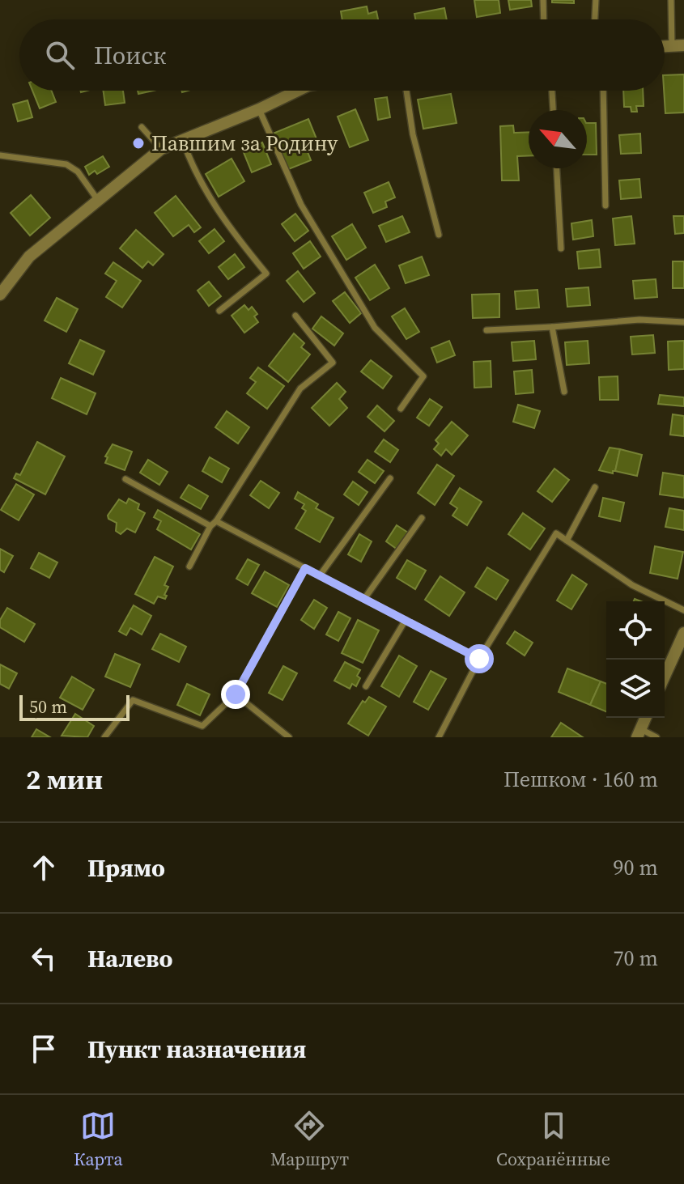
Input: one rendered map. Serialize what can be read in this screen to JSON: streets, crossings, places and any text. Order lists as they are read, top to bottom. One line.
{"places":["Павшим за Родину"],"scale_bar":"50 m","north":"top left","page":{"search":"Поиск","scale":"50 m","heading":["2 мин","Пешком · 160 m"],"list":[["Прямо","90 m"],["Налево","70 m"],"Пункт назначения"],"nav":["Карта","Маршрут","Сохранённые"]}}
